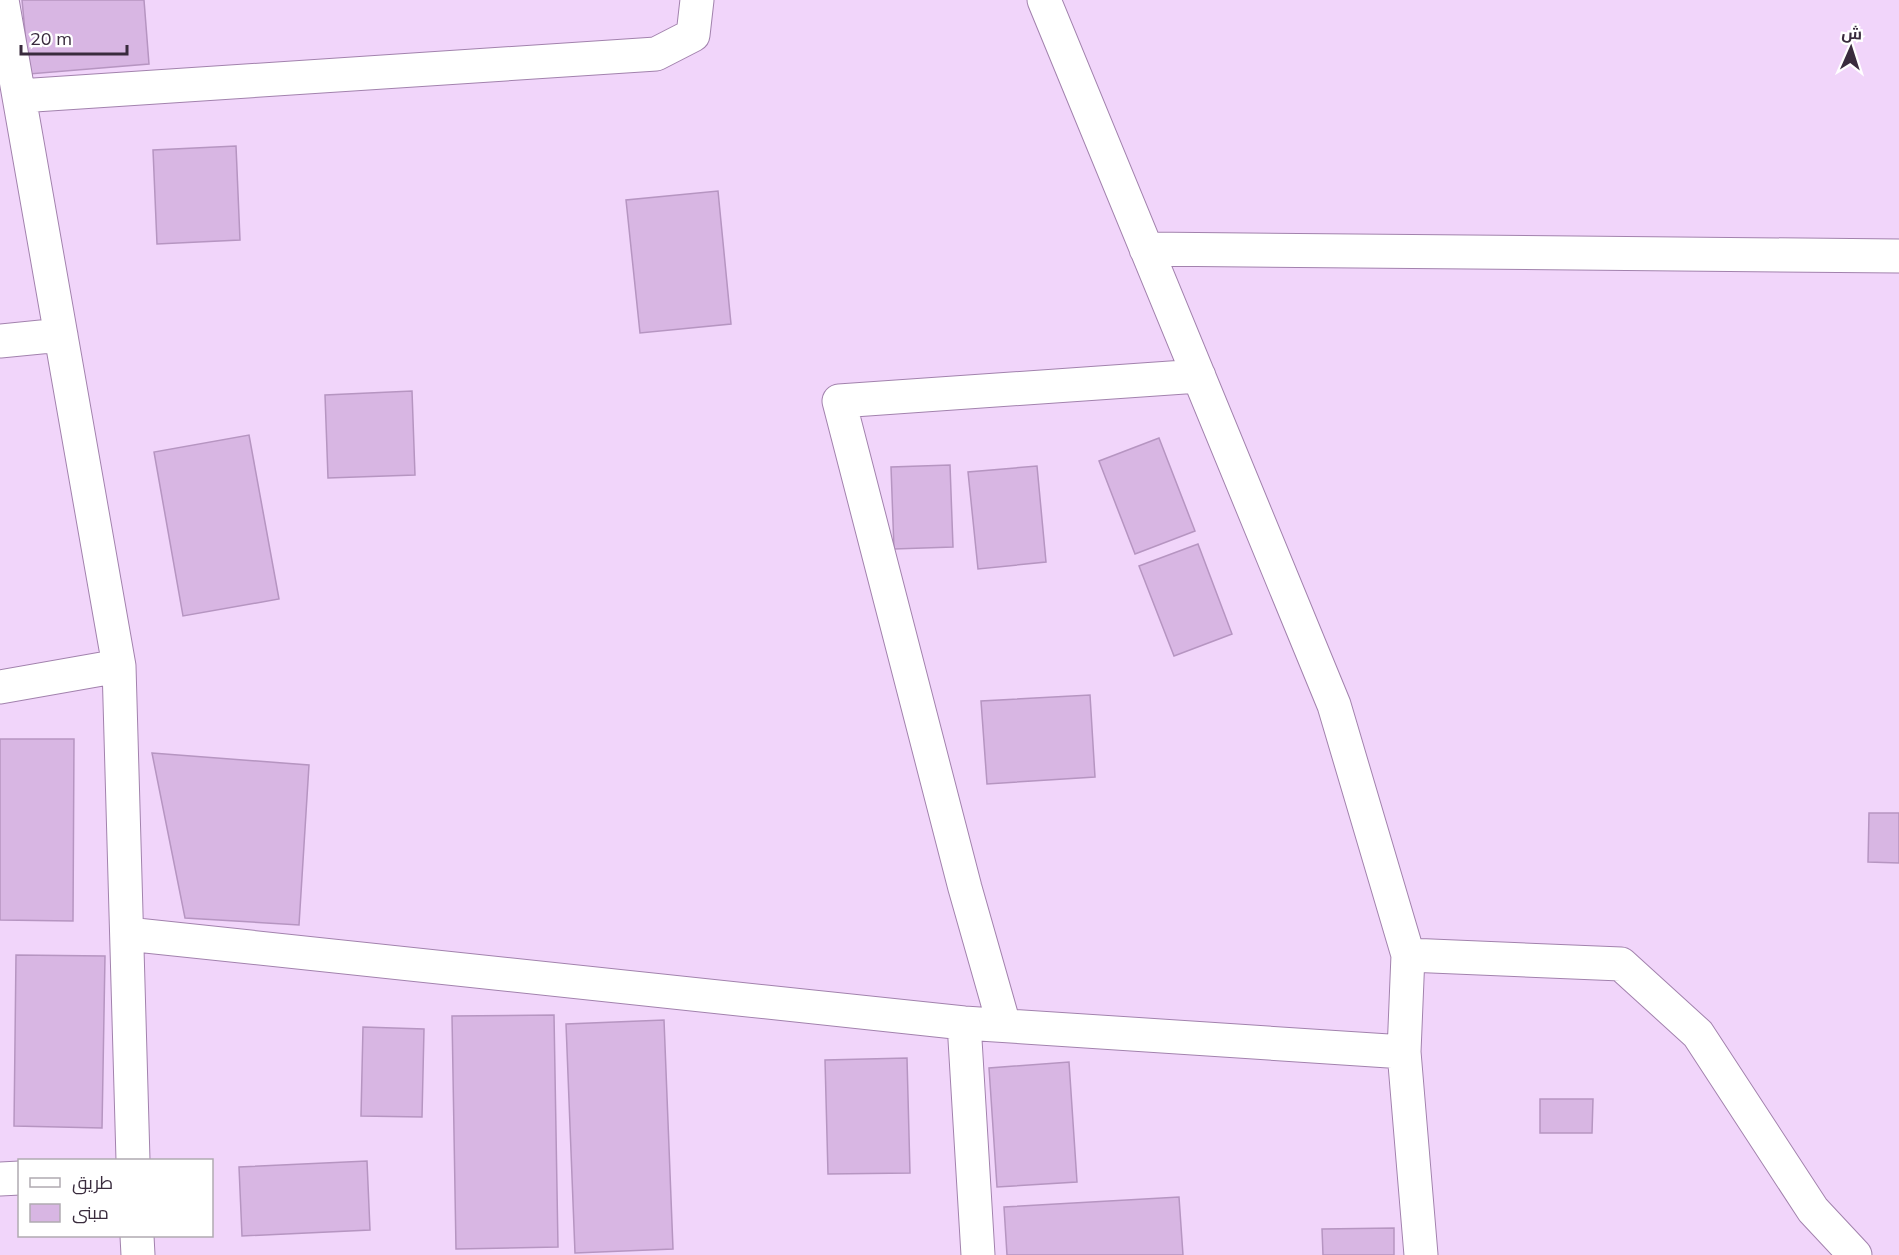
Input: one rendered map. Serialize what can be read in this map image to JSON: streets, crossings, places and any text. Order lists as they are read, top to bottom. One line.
{"legend":["طريق","مبنى"],"scale_bar":"20 m","north":"top"}
